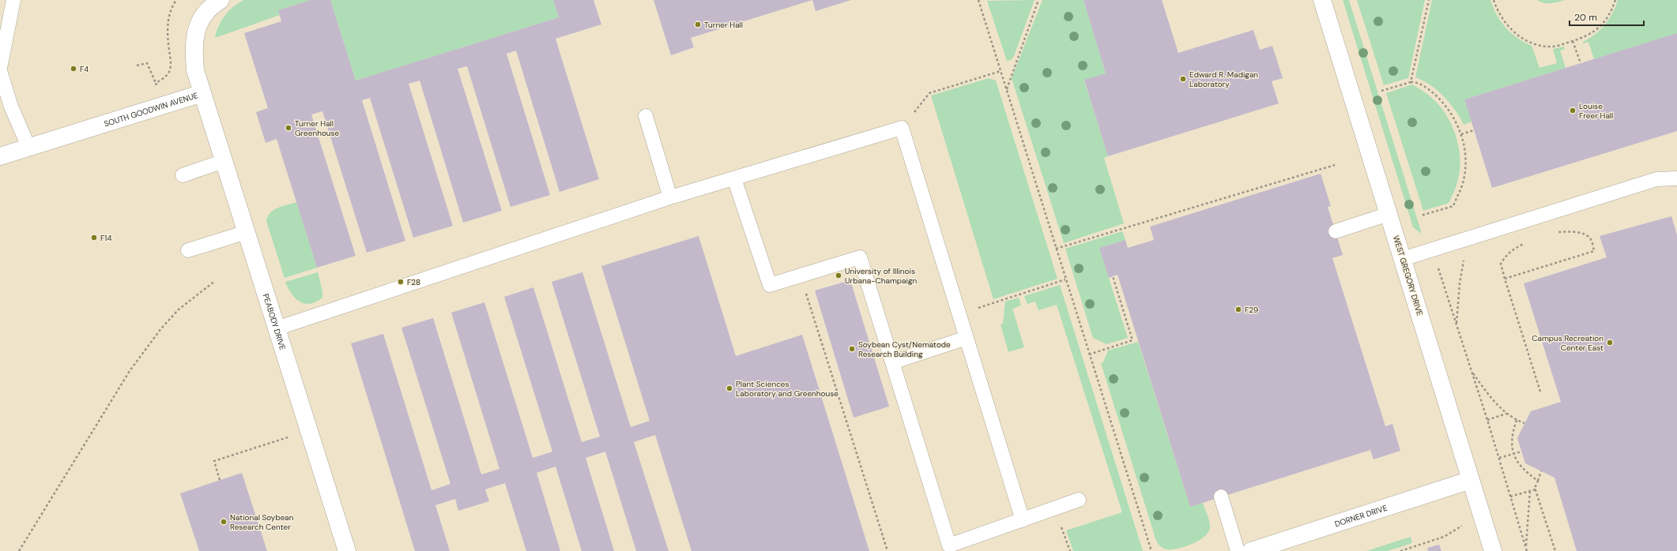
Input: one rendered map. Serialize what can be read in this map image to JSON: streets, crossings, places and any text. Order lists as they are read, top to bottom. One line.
{"streets":{"street":["SOUTH GOODWIN AVENUE","WEST GREGORY DRIVE","PEABODY DRIVE","DORNER DRIVE"]},"crossings":[["SOUTH GOODWIN AVENUE","PEABODY DRIVE"],["WEST GREGORY DRIVE","DORNER DRIVE"]],"places":["Turner Hall","F4","Edward R. Madigan Laboratory","Louise Freer Hall","Turner Hall Greenhouse","F14","University of Illinois Urbana-Champaign","F28","F29","Campus Recreation Center East","Soybean Cyst/Nematode Research Building","Plant Sciences Laboratory and Greenhouse","National Soybean Research Center"],"scale_bar":"20 m"}
